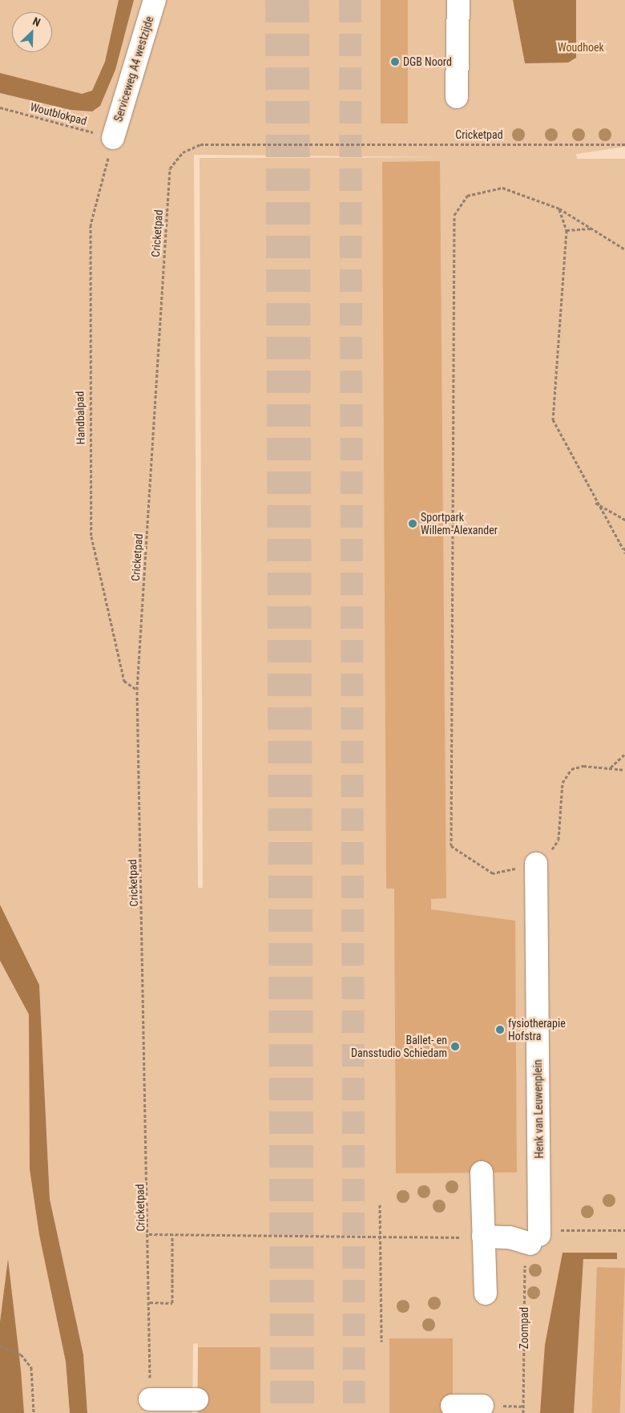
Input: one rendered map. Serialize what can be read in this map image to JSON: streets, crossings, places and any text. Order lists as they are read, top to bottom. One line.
{"streets":{"street":["Serviceweg A4 westzijde","Henk van Leuwenplein"],"path":["Woutblokpad","Cricketpad","Handbalpad","Zoompad"]},"crossings":[["Serviceweg A4 westzijde","Woutblokpad"],["Serviceweg A4 westzijde","Handbalpad"],["Woutblokpad","Handbalpad"],["Cricketpad","Handbalpad"],["Henk van Leuwenplein","Zoompad"]],"parks":["Woudhoek"],"places":["DGB Noord","Sportpark Willem-Alexander","fysiotherapie Hofstra","Ballet- en Dansstudio Schiedam"],"north":"top right"}
